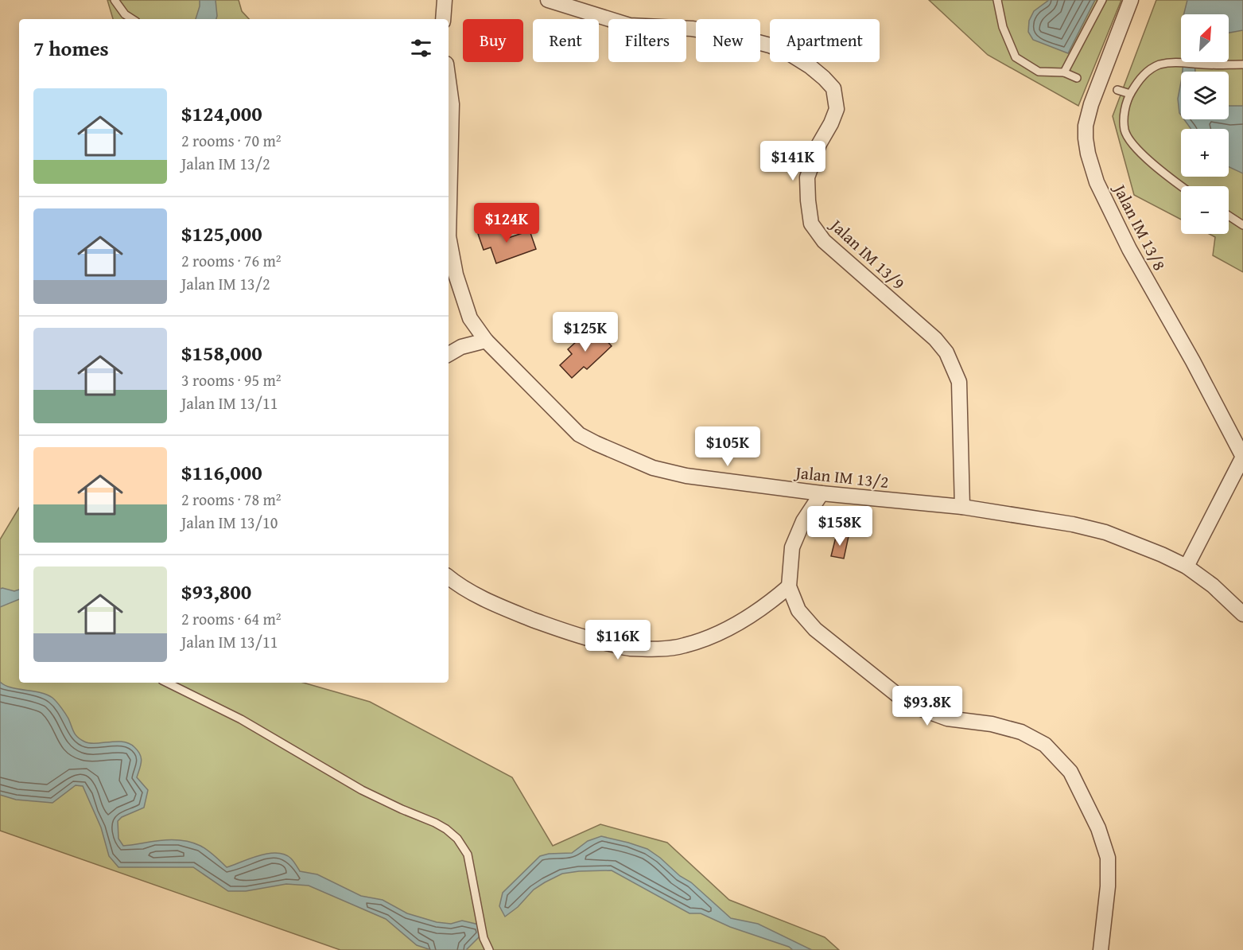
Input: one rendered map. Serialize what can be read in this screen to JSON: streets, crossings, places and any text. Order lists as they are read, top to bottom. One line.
{"streets":{"street":["Jalan IM 13/8","Jalan IM 13/9","Jalan IM 13/2"]},"crossings":[["Jalan IM 13/8","Jalan IM 13/2"],["Jalan IM 13/9","Jalan IM 13/2"]],"north":"top right","page":{"map_buttons":["+","−"],"chip":["Buy","Rent","Filters","New","Apartment"],"heading":"7 homes","list":[{"name":"$124,000","note":"2 rooms · 70 m² · Jalan IM 13/2"},{"name":"$125,000","note":"2 rooms · 76 m² · Jalan IM 13/2"},{"name":"$158,000","note":"3 rooms · 95 m² · Jalan IM 13/11"},{"name":"$116,000","note":"2 rooms · 78 m² · Jalan IM 13/10"},{"name":"$93,800","note":"2 rooms · 64 m² · Jalan IM 13/11"}],"price":["$141K","$124K","$125K","$105K","$158K","$116K","$93.8K"]}}
